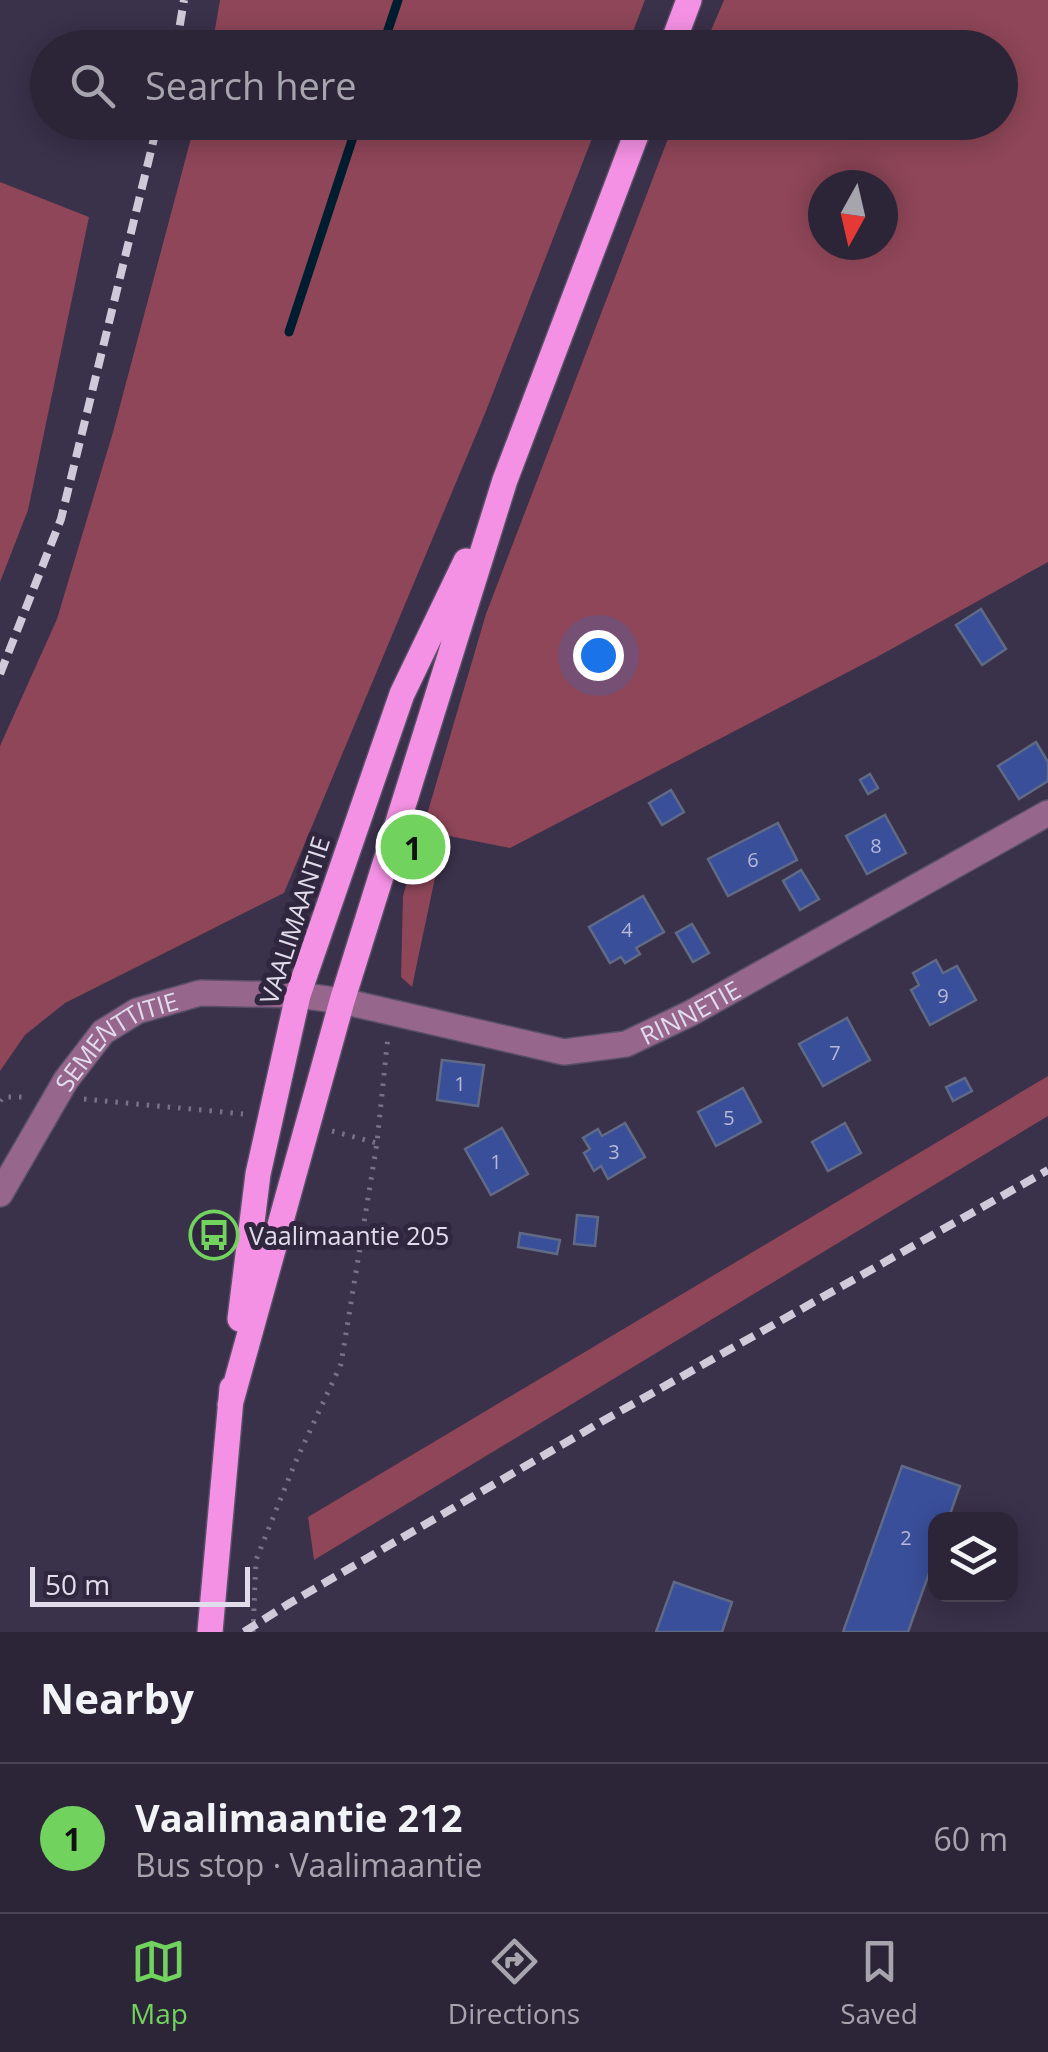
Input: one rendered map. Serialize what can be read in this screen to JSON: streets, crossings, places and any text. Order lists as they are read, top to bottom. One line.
{"streets":{"main road":["VAALIMAANTIE"],"street":["RINNETIE","SEMENTTITIE"]},"crossings":[["VAALIMAANTIE","RINNETIE"],["VAALIMAANTIE","SEMENTTITIE"],["RINNETIE","SEMENTTITIE"]],"places":{"bus stop":["Vaalimaantie 205"]},"house_numbers":["8","6","4","9","7","1","5","3","1","2"],"scale_bar":"50 m","north":"bottom","page":{"search":"Search here","pins":"1","scale":"50 m","heading":"Nearby","list":[{"mark":"1","name":"Vaalimaantie 212","note":"Bus stop · Vaalimaantie","value":"60 m"}],"nav":["Map","Directions","Saved"]}}
